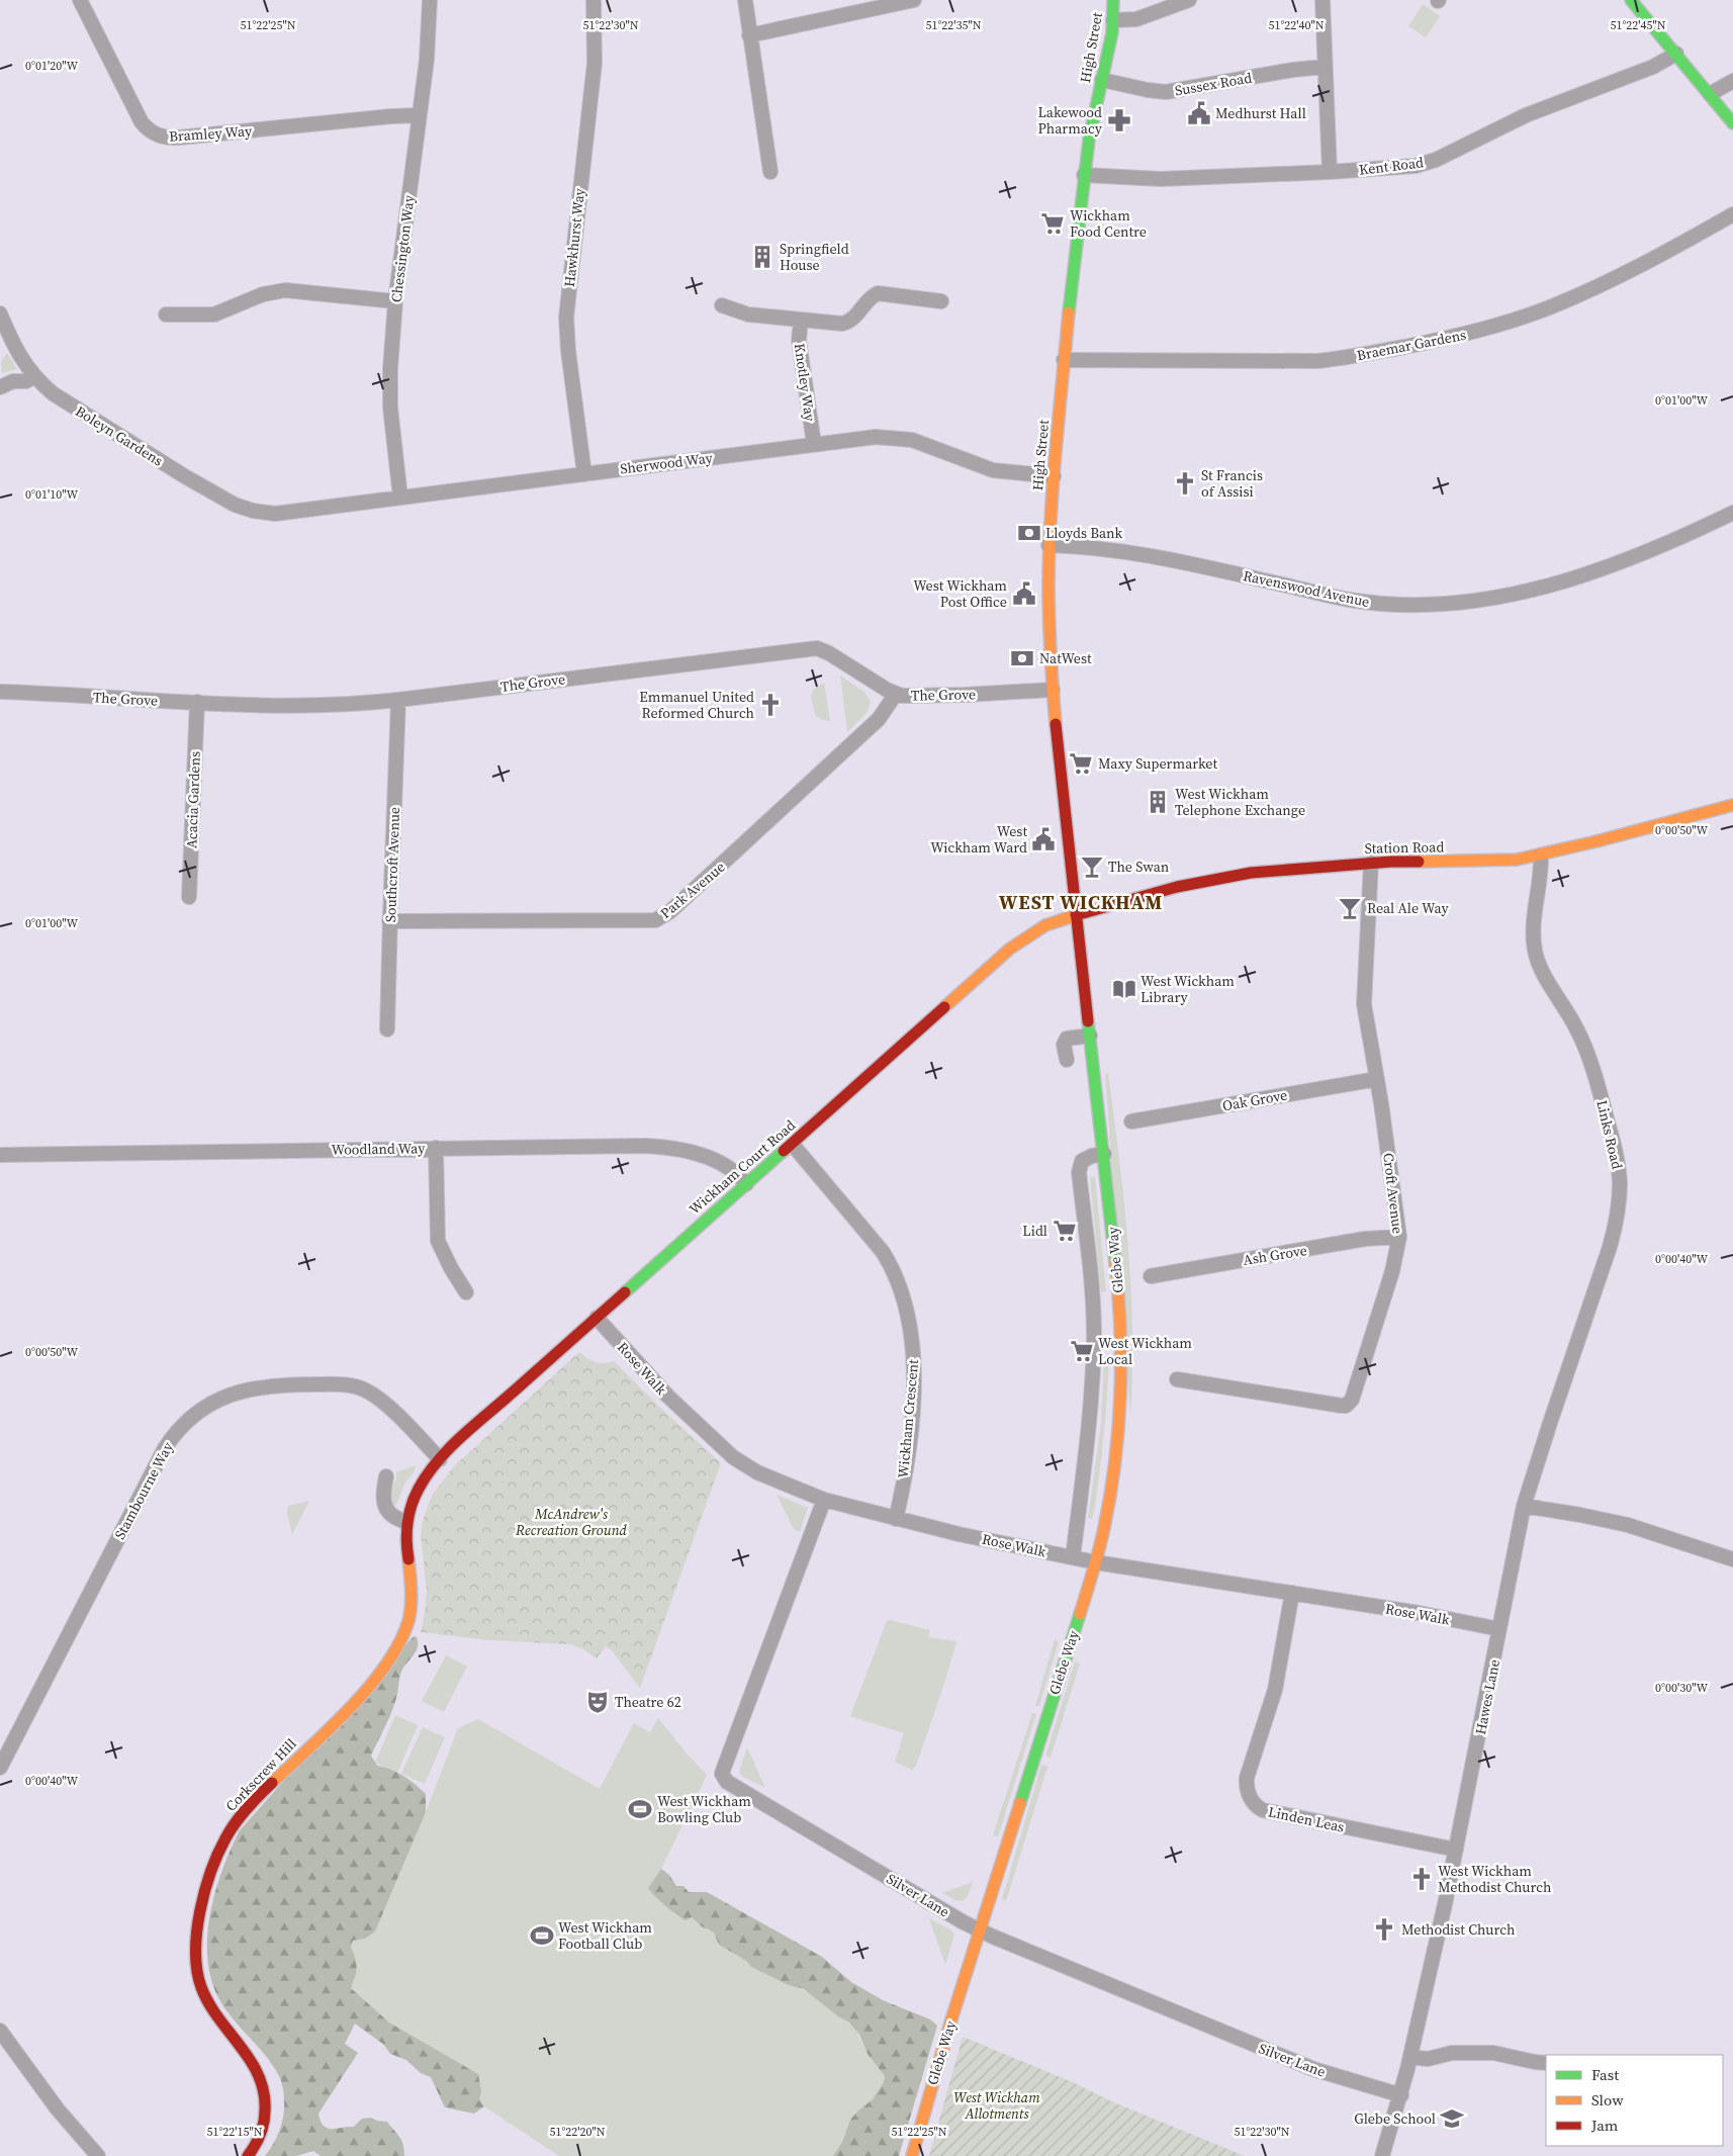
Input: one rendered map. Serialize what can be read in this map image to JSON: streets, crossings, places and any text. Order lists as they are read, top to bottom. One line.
{"streets":{"main road":["High Street","Station Road","Wickham Court Road","Glebe Way","Corkscrew Hill"],"street":["Sussex Road","Bramley Way","Kent Road","Hawkhurst Way","Chessington Way","Braemar Gardens","Knotley Way","Boleyn Gardens","Sherwood Way","Ravenswood Avenue","The Grove","Acacia Gardens","Southcroft Avenue","Park Avenue","Oak Grove","Links Road","Woodland Way","Croft Avenue","Ash Grove","Rose Walk","Wickham Crescent","Stambourne Way","Hawes Lane","Linden Leas","Silver Lane"]},"crossings":[["High Street","Sussex Road"],["High Street","Kent Road"],["High Street","Braemar Gardens"],["High Street","Sherwood Way"],["High Street","Ravenswood Avenue"],["High Street","The Grove"],["High Street","Station Road"],["High Street","Wickham Court Road"],["High Street","Glebe Way"],["Bramley Way","Chessington Way"],["Hawkhurst Way","Sherwood Way"],["Chessington Way","Sherwood Way"],["Knotley Way","Sherwood Way"],["Boleyn Gardens","Sherwood Way"],["The Grove","Acacia Gardens"],["The Grove","Southcroft Avenue"],["The Grove","Park Avenue"],["Station Road","Links Road"],["Station Road","Wickham Court Road"],["Station Road","Croft Avenue"],["Station Road","Glebe Way"],["Southcroft Avenue","Park Avenue"],["Oak Grove","Croft Avenue"],["Links Road","Hawes Lane"],["Woodland Way","Wickham Court Road"],["Wickham Court Road","Glebe Way"],["Wickham Court Road","Rose Walk"],["Wickham Court Road","Wickham Crescent"],["Wickham Court Road","Stambourne Way"],["Wickham Court Road","Corkscrew Hill"],["Croft Avenue","Ash Grove"],["Glebe Way","Rose Walk"],["Glebe Way","Silver Lane"],["Rose Walk","Wickham Crescent"],["Rose Walk","Hawes Lane"],["Rose Walk","Linden Leas"],["Rose Walk","Silver Lane"],["Stambourne Way","Corkscrew Hill"],["Hawes Lane","Linden Leas"],["Hawes Lane","Silver Lane"]],"districts":["WEST WICKHAM"],"parks":["McAndrew's Recreation Ground","West Wickham Allotments"],"places":{"public building":["Medhurst Hall","West Wickham Post Office","West Wickham Ward"],"pharmacy":["Lakewood Pharmacy"],"supermarket":["Wickham Food Centre","Maxy Supermarket","Lidl","West Wickham Local"],"building":["Springfield House","West Wickham Telephone Exchange"],"church":["St Francis of Assisi","Emmanuel United Reformed Church","West Wickham Methodist Church","Methodist Church"],"bank":["Lloyds Bank","NatWest"],"bar":["The Swan","Real Ale Way"],"library":["West Wickham Library"],"theatre":["Theatre 62"],"sports":["West Wickham Bowling Club","West Wickham Football Club"],"school or university":["Glebe School"]},"legend":["Fast","Slow","Jam"],"coordinates":["51°22'45\"N","51°22'25\"N","51°22'30\"N","51°22'35\"N","51°22'40\"N","0°01'20\"W","0°01'00\"W","0°01'10\"W","0°00'50\"W","0°00'40\"W","0°00'30\"W","51°22'15\"N","51°22'20\"N"]}
